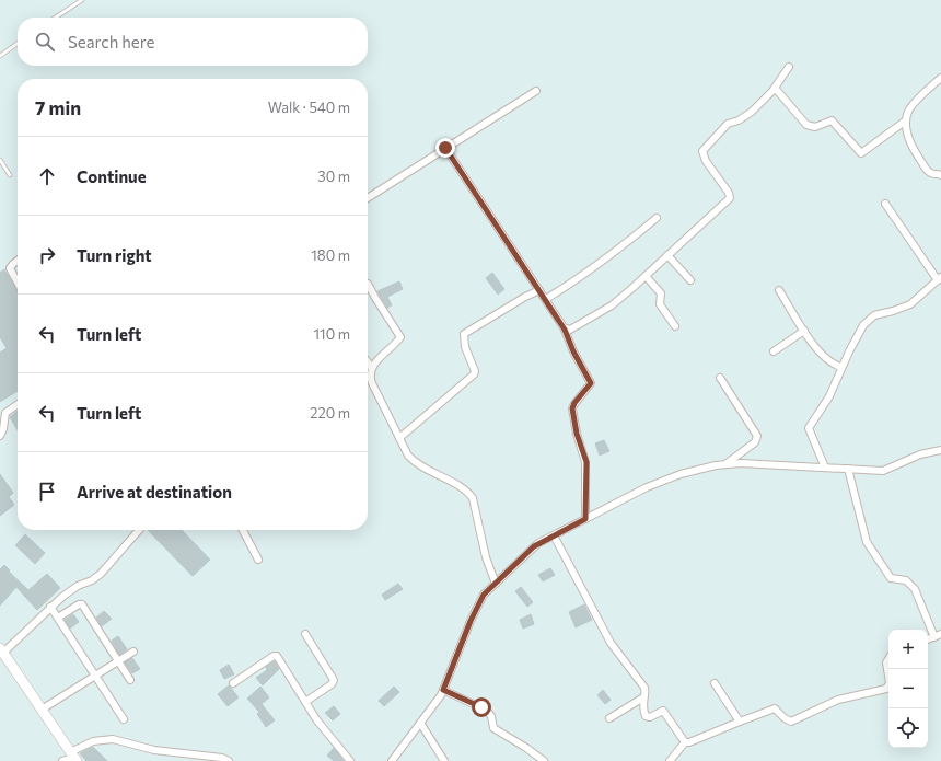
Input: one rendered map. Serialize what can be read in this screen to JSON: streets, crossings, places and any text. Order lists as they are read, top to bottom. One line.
{"page":{"search":"Search here","heading":["7 min","Walk · 540 m"],"list":[["Continue","30 m"],["Turn right","180 m"],["Turn left","110 m"],["Turn left","220 m"],"Arrive at destination"],"map_buttons":["+","−"]}}
